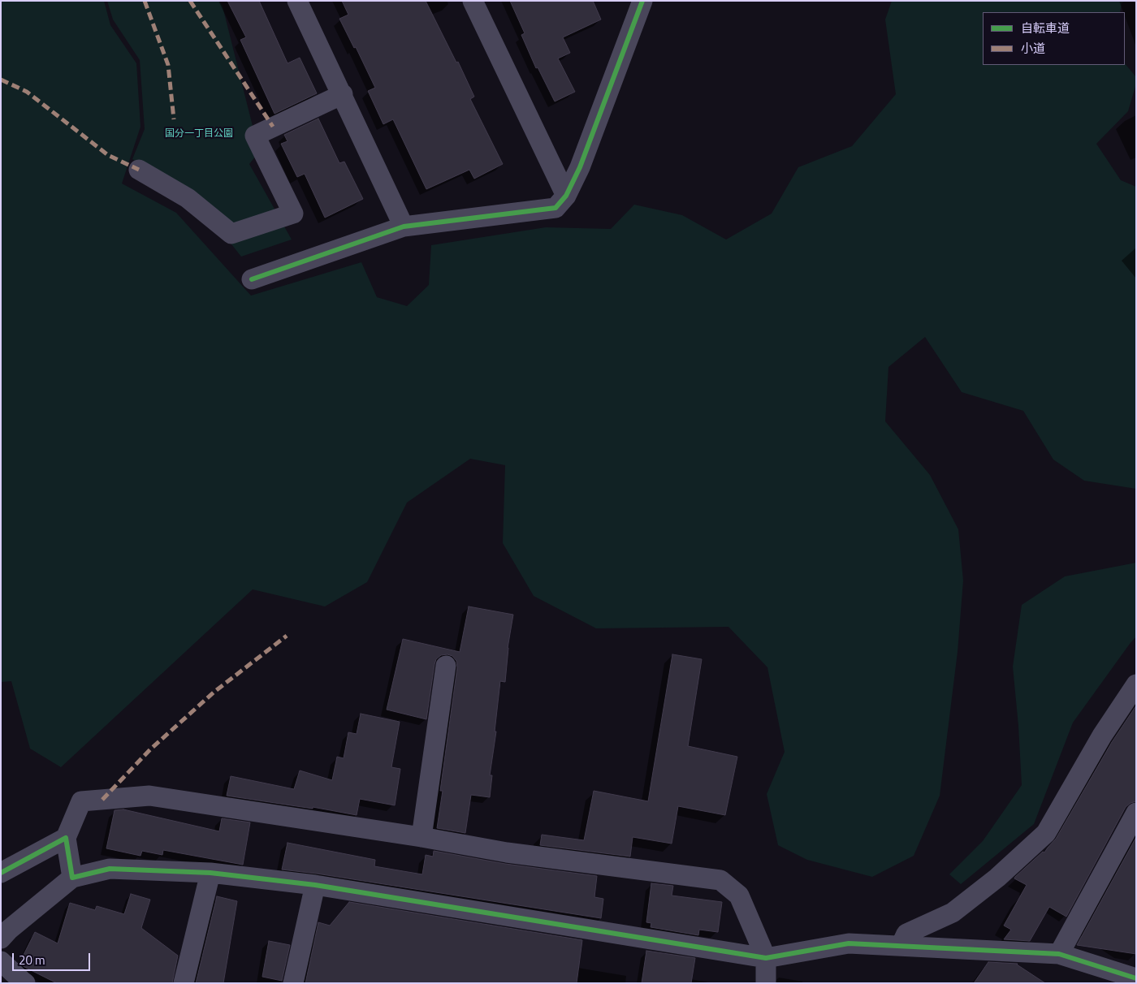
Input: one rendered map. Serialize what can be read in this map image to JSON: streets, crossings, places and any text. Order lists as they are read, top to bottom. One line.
{"parks":["国分一丁目公園"],"legend":["自転車道","小道"],"scale_bar":"20 m"}
